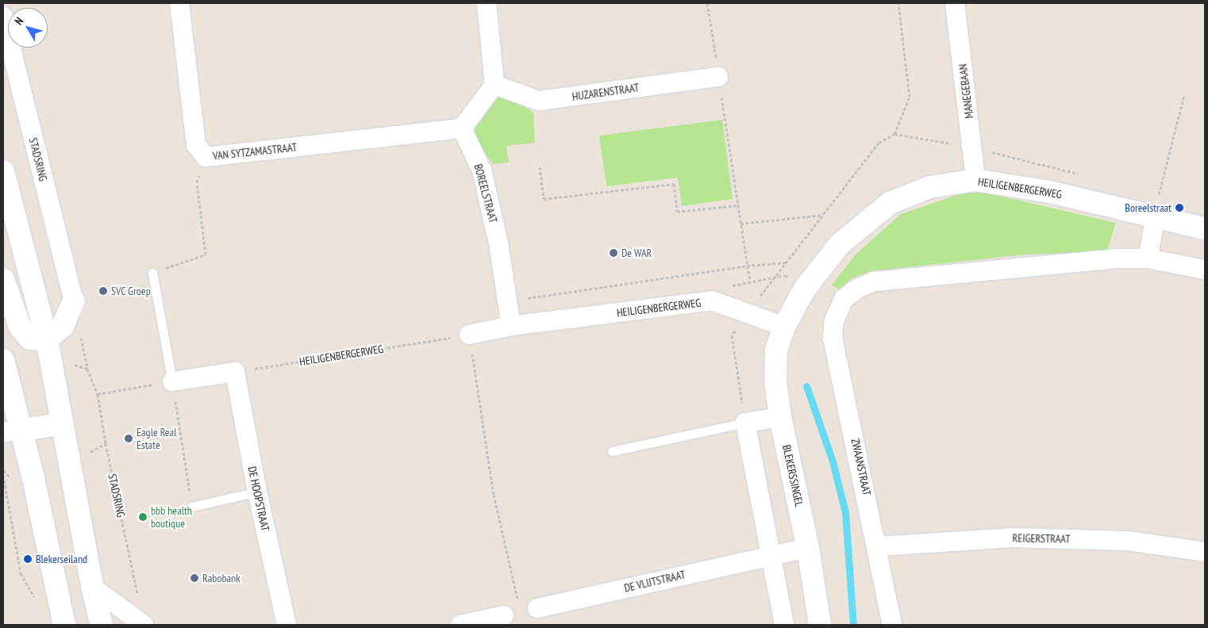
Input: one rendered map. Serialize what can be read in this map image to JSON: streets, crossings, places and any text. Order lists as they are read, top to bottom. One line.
{"streets":{"main road":["HEILIGENBERGERWEG","BLEKERSSINGEL"],"street":["MANEGEBAAN","HUZARENSTRAAT","VAN SYTZAMASTRAAT","STADSRING","BOREELSTRAAT","ZWAANSTRAAT","DE HOOPSTRAAT","REIGERSTRAAT","DE VLIJTSTRAAT"]},"crossings":[["MANEGEBAAN","HEILIGENBERGERWEG"],["VAN SYTZAMASTRAAT","BOREELSTRAAT"],["HEILIGENBERGERWEG","BOREELSTRAAT"],["HEILIGENBERGERWEG","BLEKERSSINGEL"],["HEILIGENBERGERWEG","DE HOOPSTRAAT"],["ZWAANSTRAAT","REIGERSTRAAT"],["BLEKERSSINGEL","DE VLIJTSTRAAT"]],"places":["Boreelstraat","De WAR","SVC Groep","Eagle Real Estate","bbb health boutique","Blekerseiland","Rabobank"],"north":"top left"}
